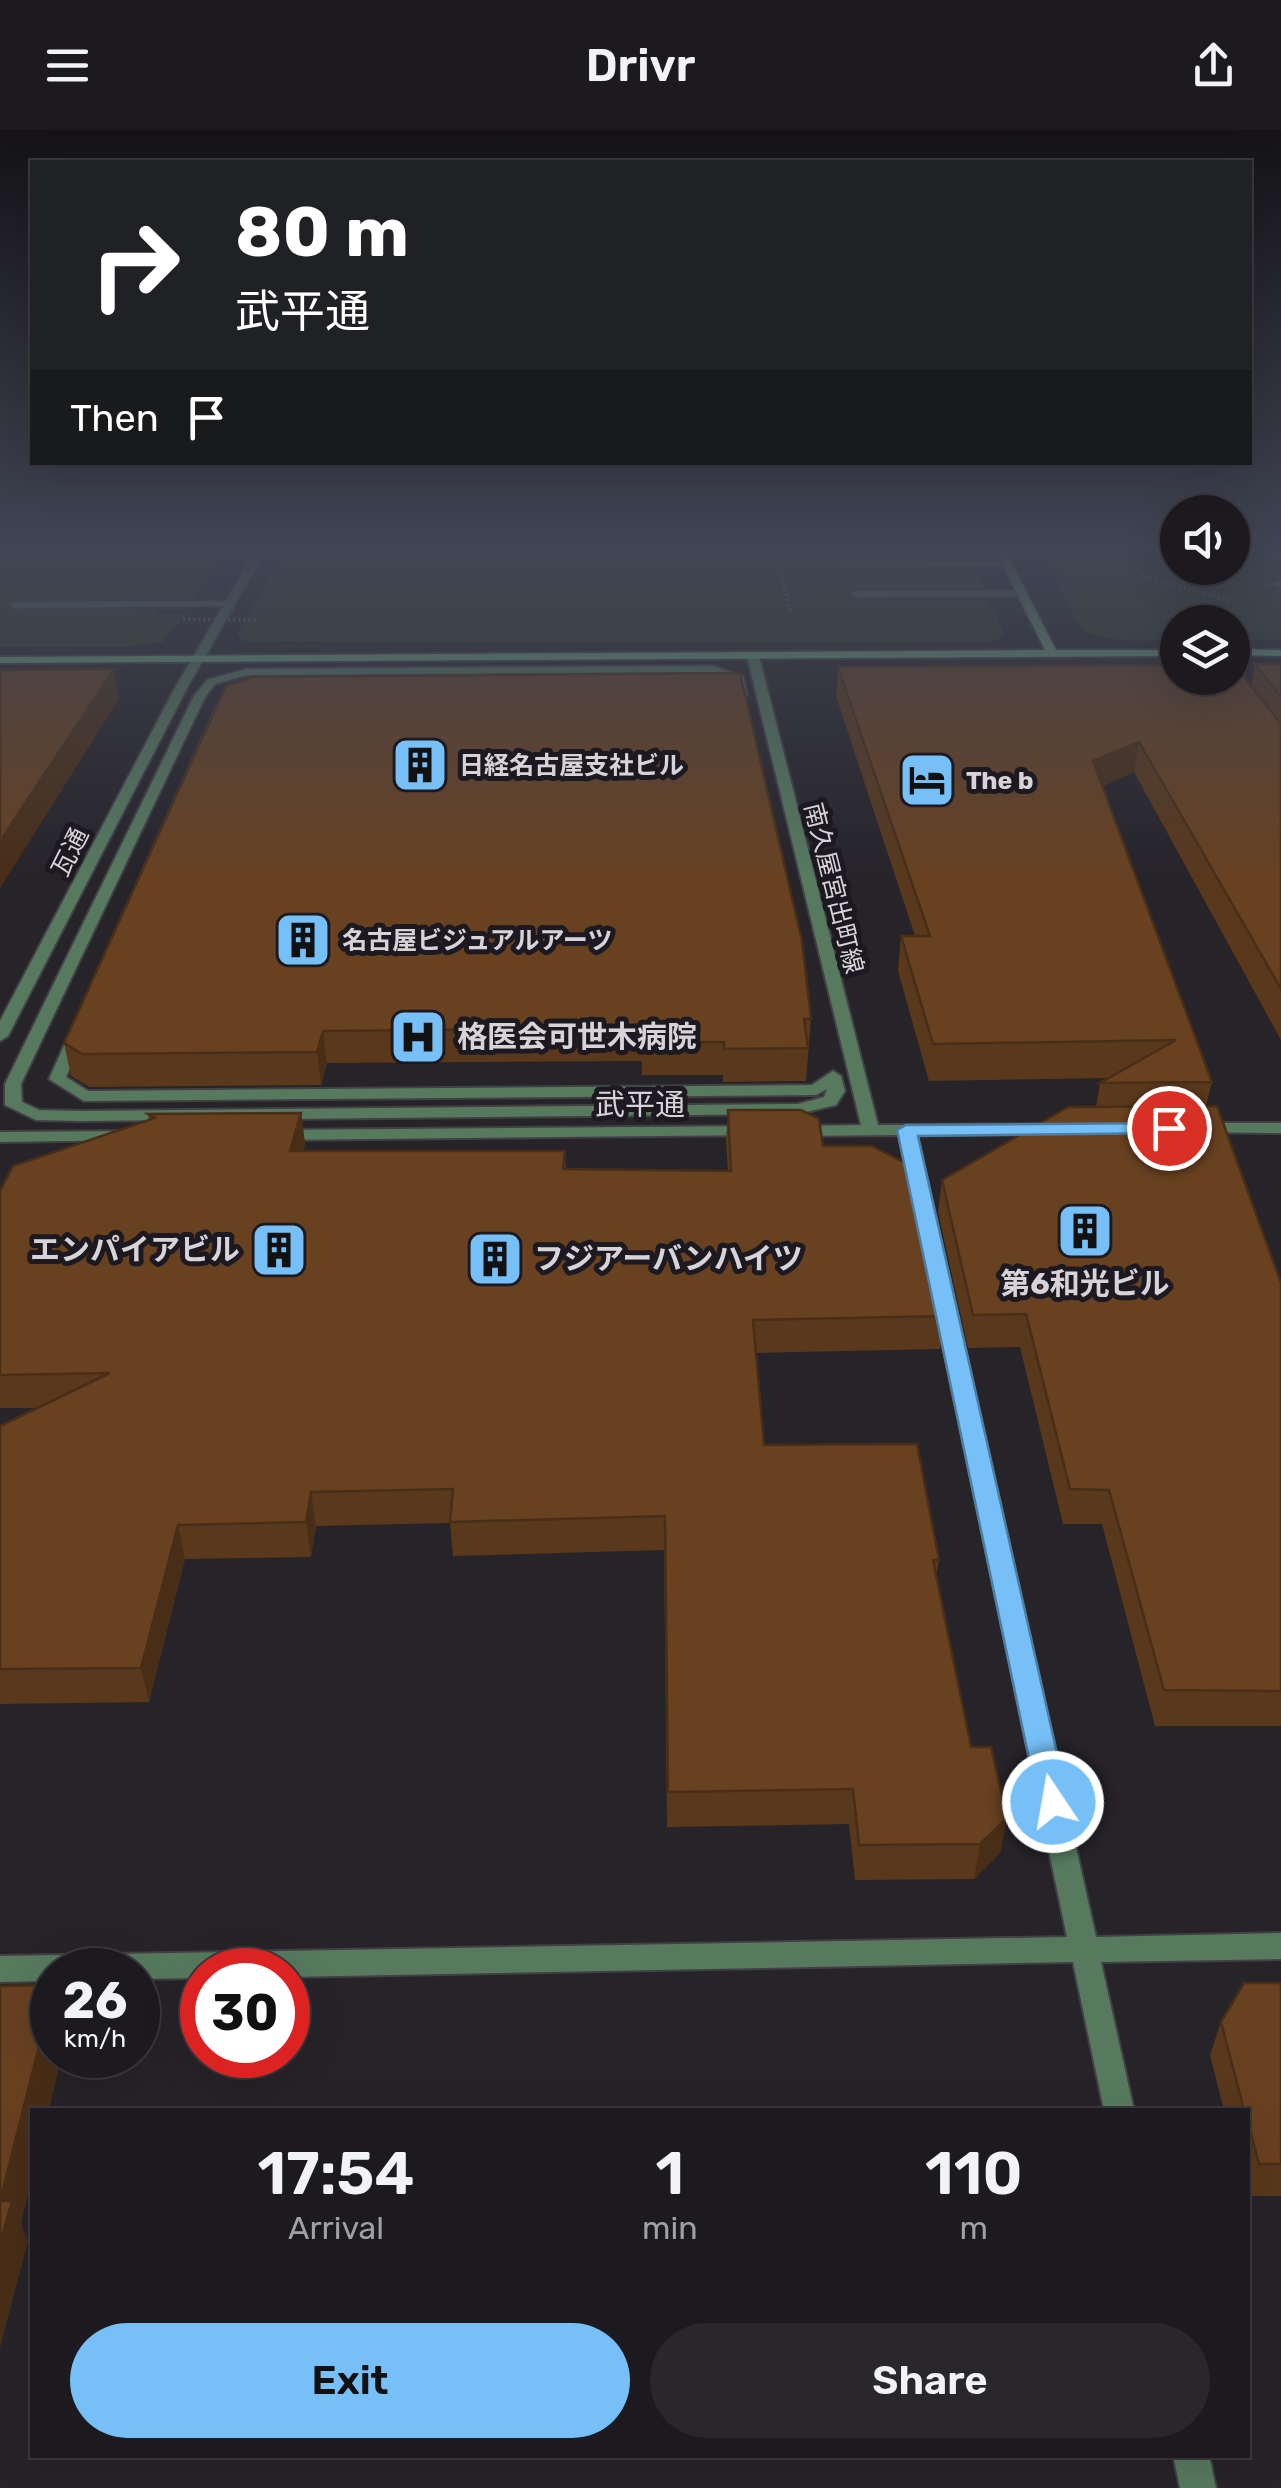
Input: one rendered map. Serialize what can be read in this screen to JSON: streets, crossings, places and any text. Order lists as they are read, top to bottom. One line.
{"streets":{"street":["瓦通","南久屋宮出町線","武平通"]},"crossings":[["南久屋宮出町線","武平通"]],"places":{"building":["日経名古屋支社ビル","名古屋ビジュアルアーツ","第6和光ビル","エンパイアビル","フジアーバンハイツ"],"hotel":["The b"],"hospital":["格医会可世木病院"]},"page":{"header":"Drivr","turn":["80 m","武平通"],"then":"Then","speed":"26 km/h","limit":"30","eta":["17:54","Arrival","1","min","110","m"],"buttons":["Exit","Share"]}}
